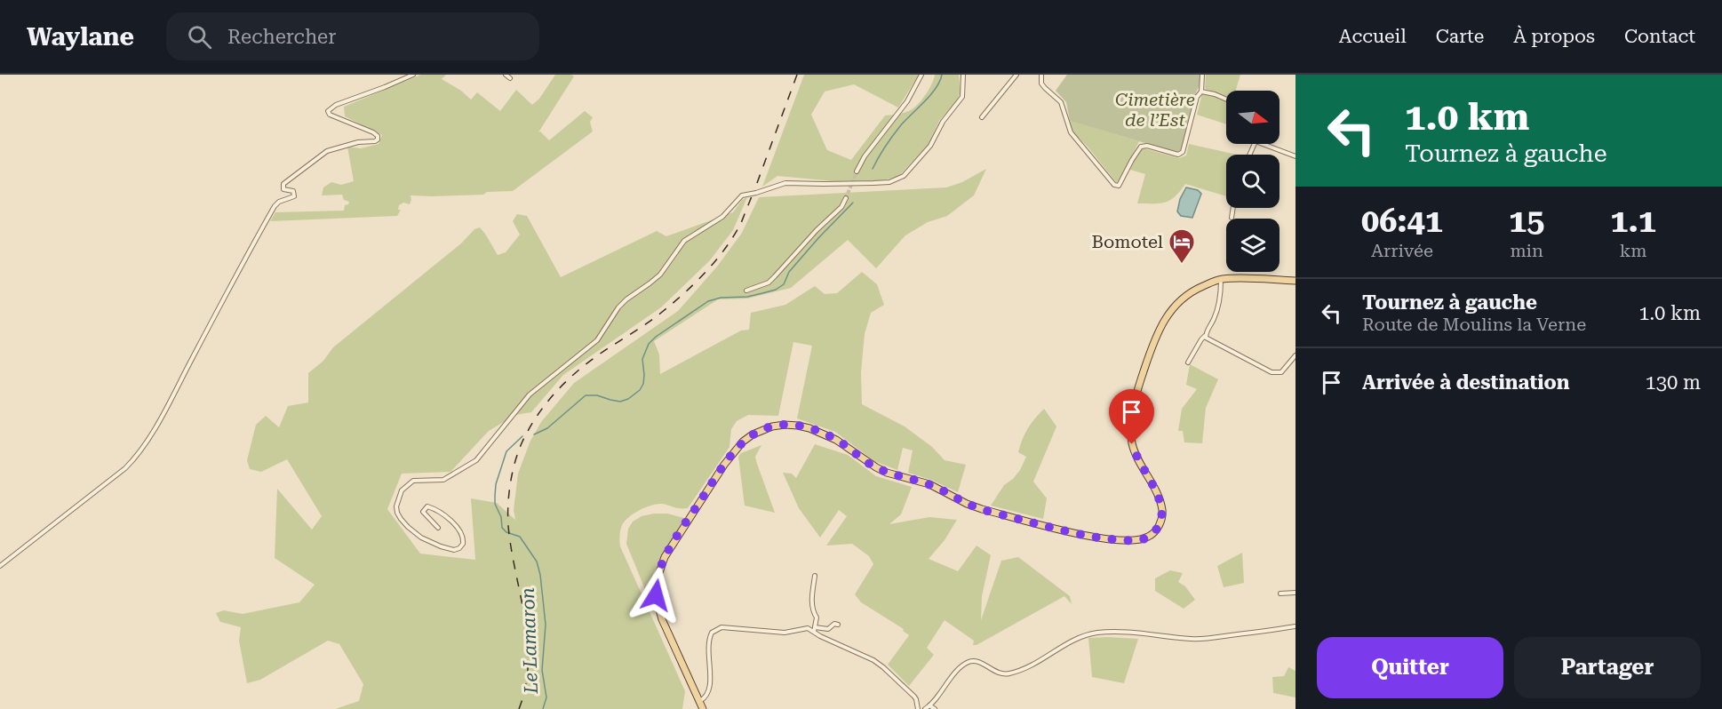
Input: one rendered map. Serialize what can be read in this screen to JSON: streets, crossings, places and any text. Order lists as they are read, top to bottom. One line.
{"water":["Le Lamaron"],"parks":["Cimetière de l’Est"],"places":{"hotel":["Bomotel"]},"north":"right","page":{"header":"Waylane","search":"Rechercher","nav":["Accueil","Carte","À propos","Contact"],"turn":["1.0 km","Tournez à gauche"],"eta":["06:41","Arrivée","15","min","1.1","km"],"list":[{"name":"Tournez à gauche","note":"Route de Moulins la Verne","value":"1.0 km"},{"name":"Arrivée à destination","value":"130 m"}],"buttons":["Quitter","Partager"]}}
